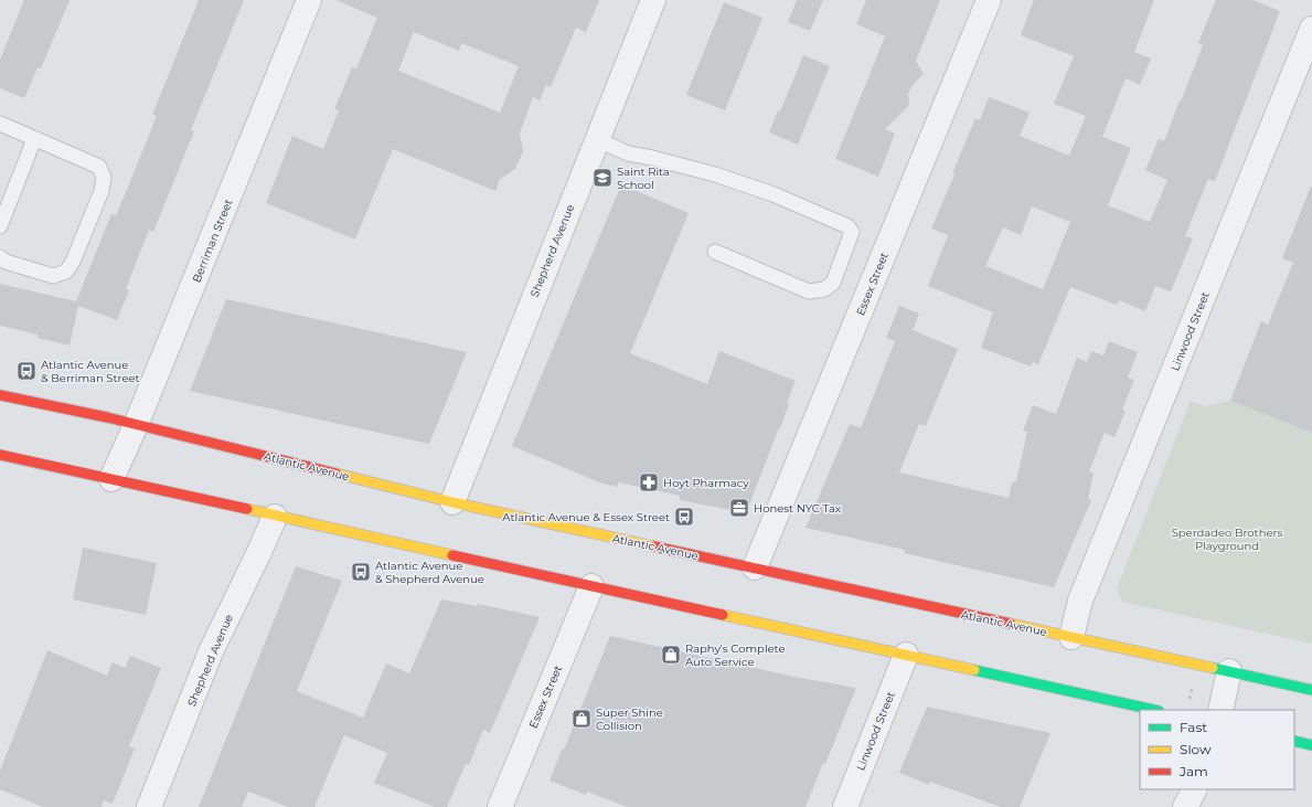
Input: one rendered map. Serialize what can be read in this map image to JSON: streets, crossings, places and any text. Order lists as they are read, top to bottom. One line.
{"streets":{"main road":["Atlantic Avenue"],"street":["Berriman Street","Shepherd Avenue","Essex Street","Linwood Street"]},"crossings":[["Berriman Street","Atlantic Avenue"],["Shepherd Avenue","Atlantic Avenue"],["Essex Street","Atlantic Avenue"],["Linwood Street","Atlantic Avenue"]],"parks":["Sperdadeo Brothers Playground"],"places":{"school or university":["Saint Rita School"],"bus stop":["Atlantic Avenue & Berriman Street","Atlantic Avenue & Essex Street","Atlantic Avenue & Shepherd Avenue"],"pharmacy":["Hoyt Pharmacy"],"office":["Honest NYC Tax"],"shop":["Raphy's Complete Auto Service","Super Shine Collision"]},"legend":["Fast","Slow","Jam"]}
